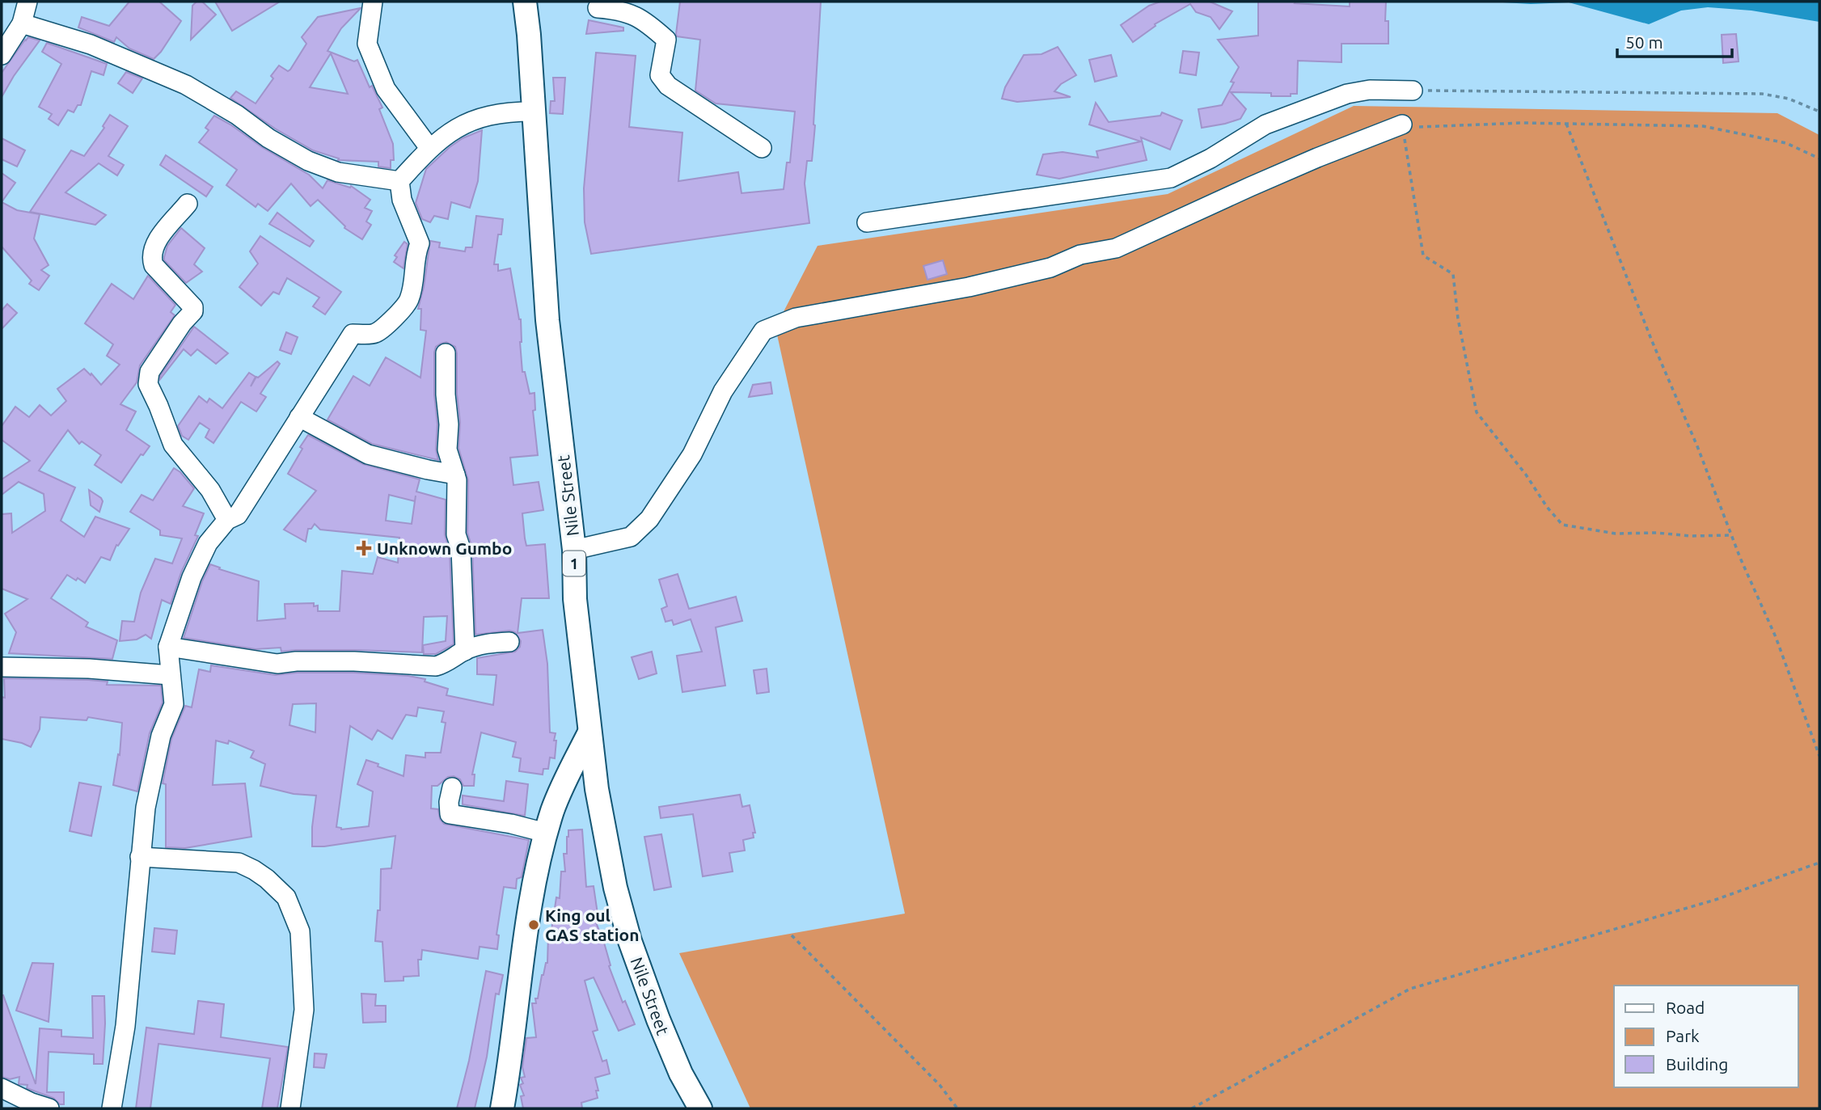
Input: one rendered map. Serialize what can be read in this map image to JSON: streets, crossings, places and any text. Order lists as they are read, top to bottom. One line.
{"streets":{"main road":["Nile Street","1"]},"places":{"health":["Unknown Gumbo"],"other":["King oul GAS station"]},"legend":["Road","Park","Building"],"scale_bar":"50 m"}
